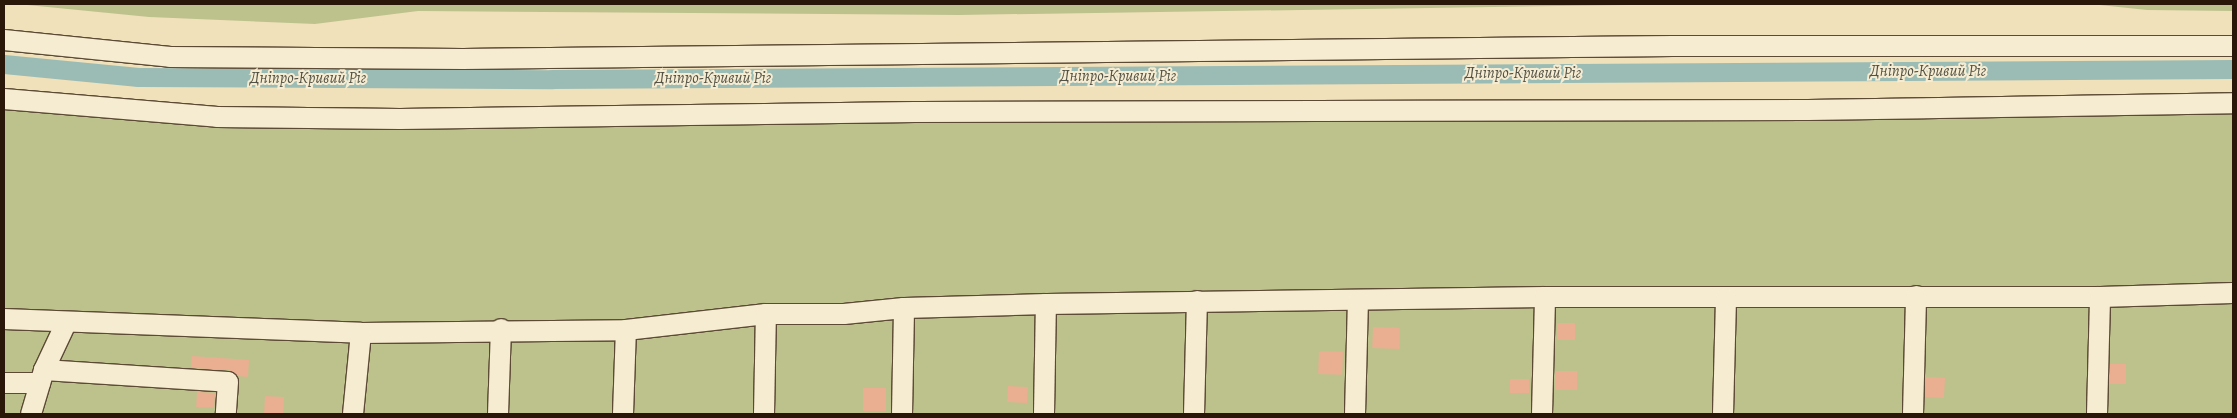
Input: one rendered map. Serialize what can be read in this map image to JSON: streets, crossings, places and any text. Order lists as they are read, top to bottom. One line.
{"water":["Дніпро-Кривий Ріг"]}
